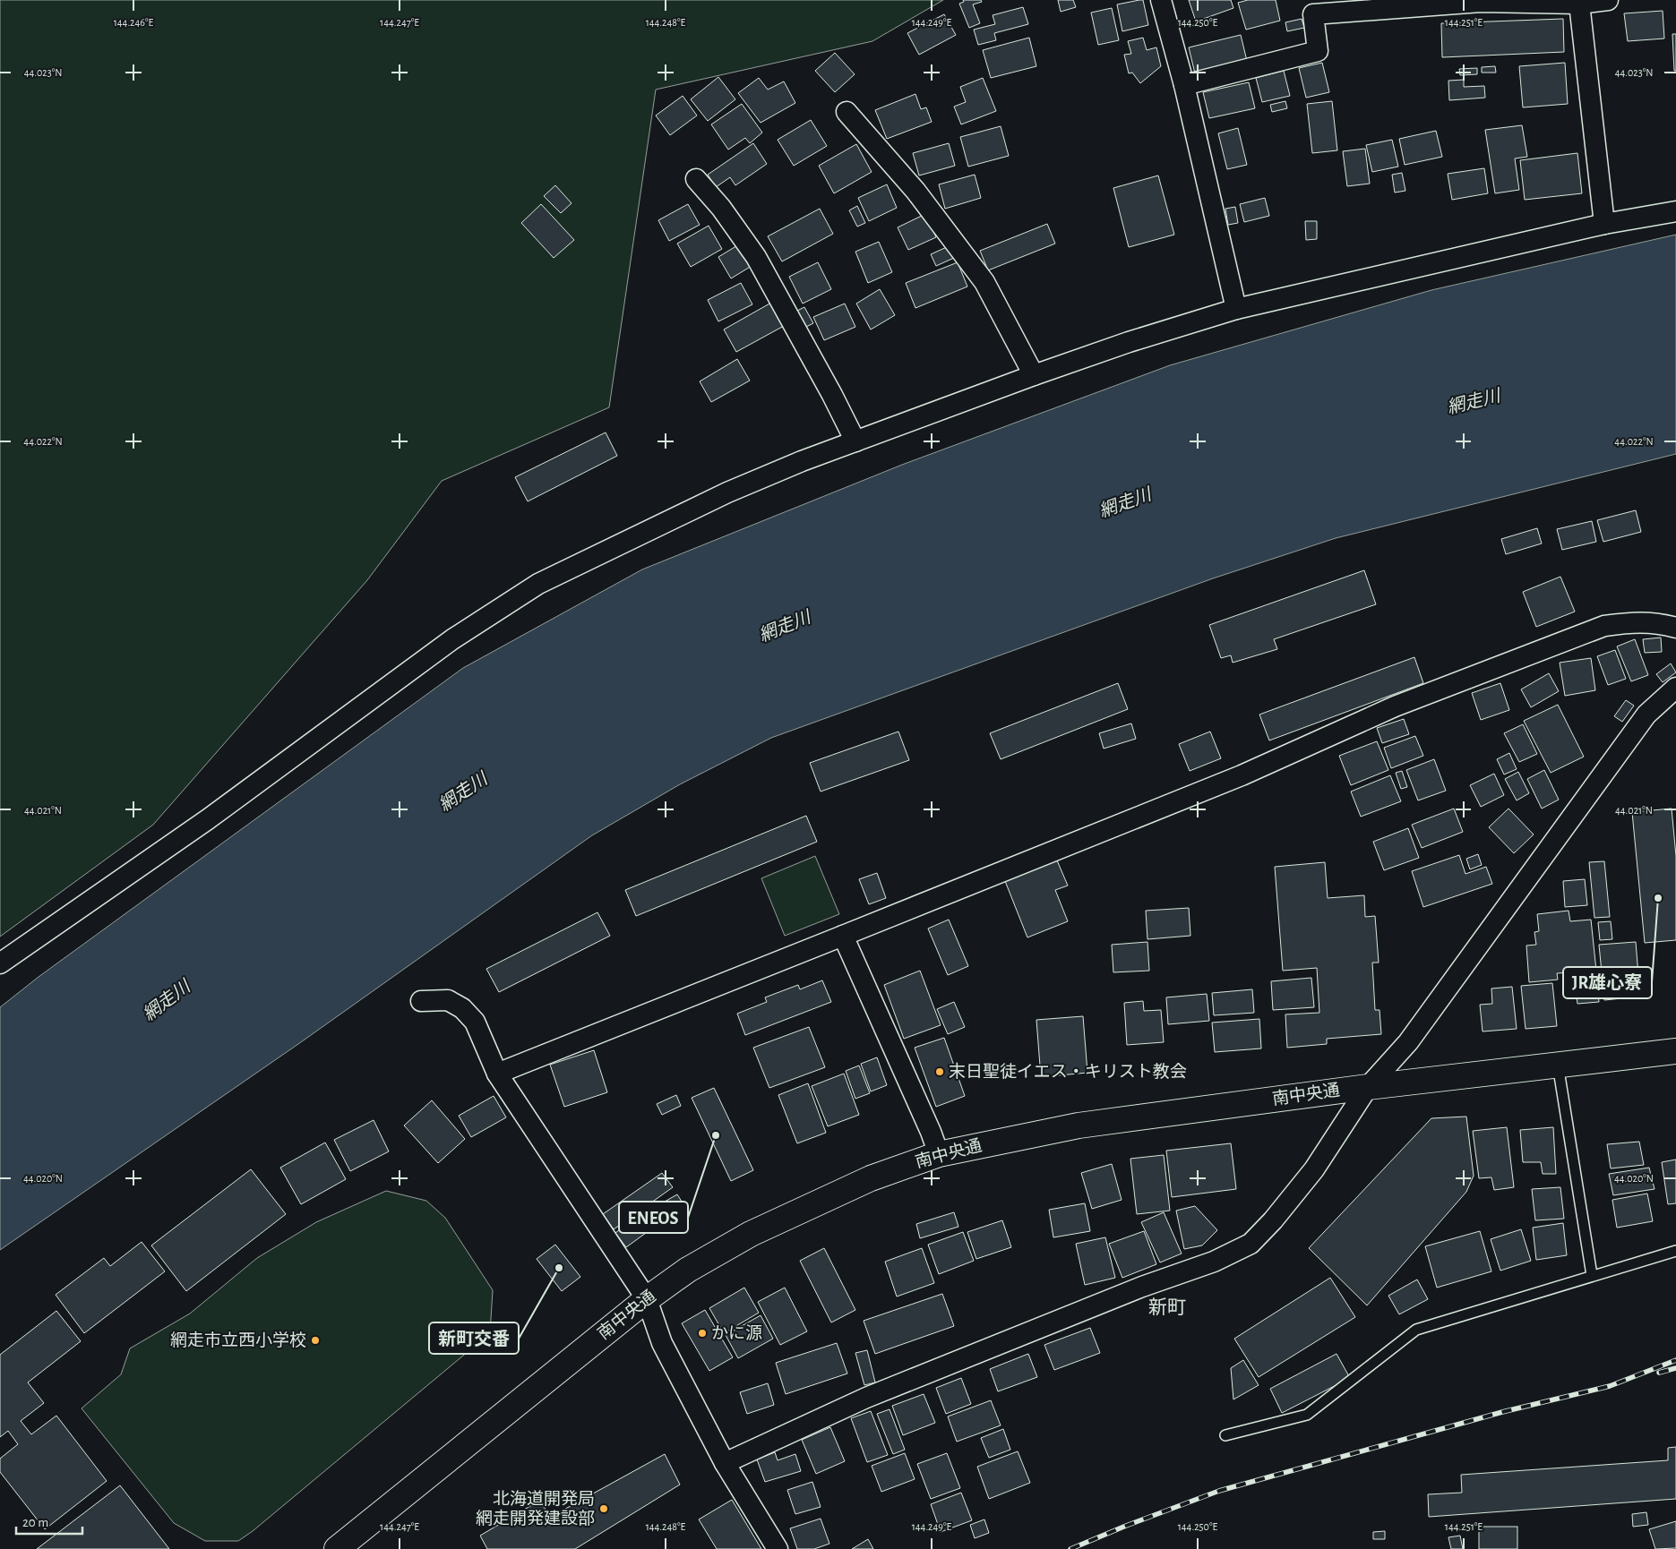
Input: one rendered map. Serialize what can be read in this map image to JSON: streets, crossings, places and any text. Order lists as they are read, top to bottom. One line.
{"streets":{"highway":["南中央通"]},"districts":["新町"],"water":["網走川"],"places":["JR雄心寮","末日聖徒イエス・キリスト教会","ENEOS","新町交番","かに源","網走市立西小学校","北海道開発局 網走開発建設部"],"scale_bar":"20 m","coordinates":["144.246°E","144.247°E","144.248°E","144.249°E","144.250°E","144.251°E","44.023°N","44.022°N","44.021°N","44.020°N"]}
